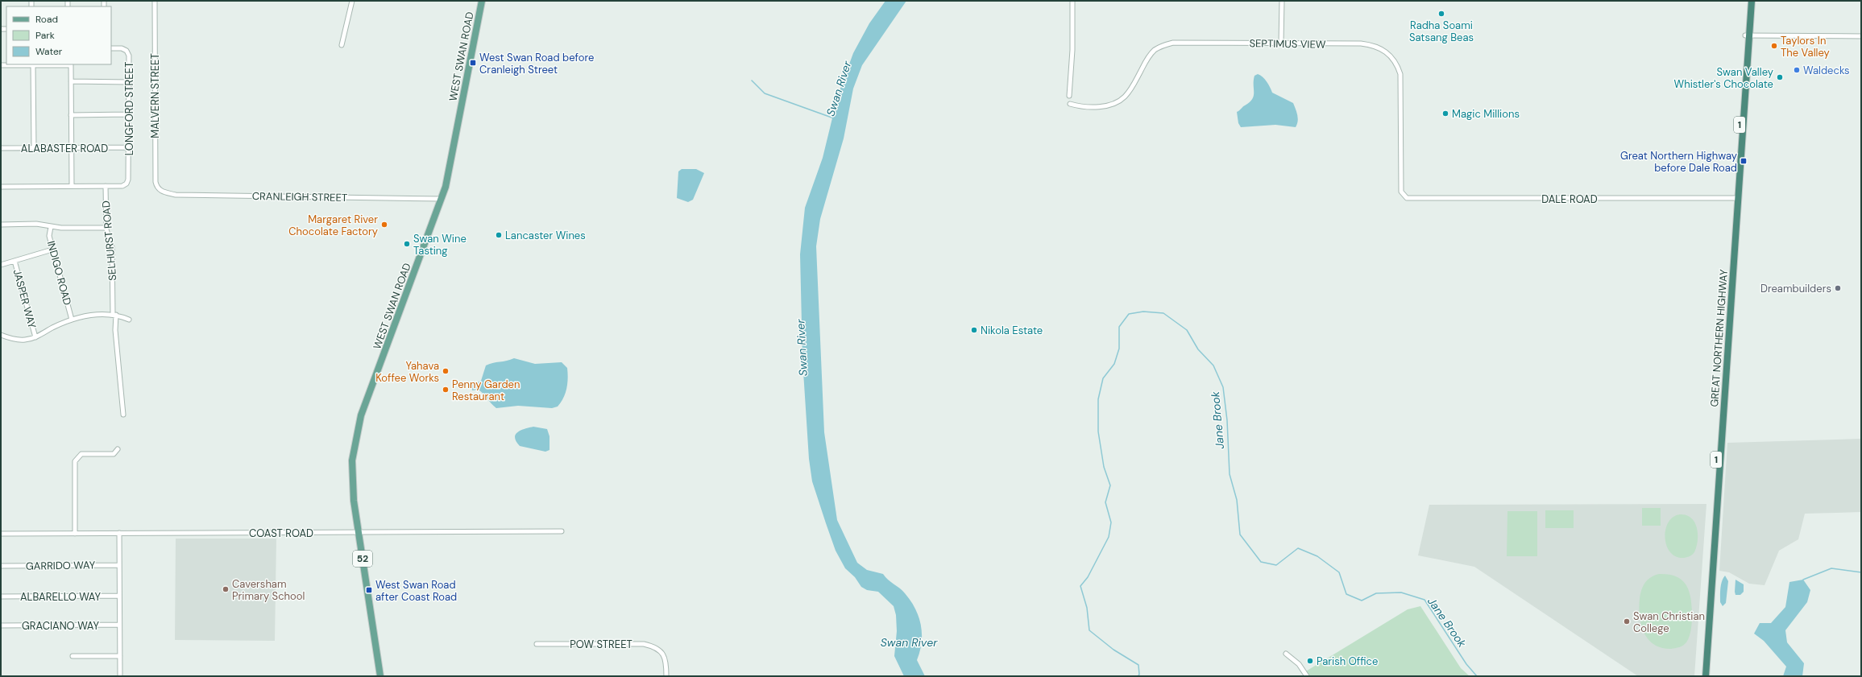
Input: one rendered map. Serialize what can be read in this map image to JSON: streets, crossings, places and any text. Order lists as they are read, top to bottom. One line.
{"streets":{"highway":["1","GREAT NORTHERN HIGHWAY"],"main road":["WEST SWAN ROAD","52"],"street":["SEPTIMUS VIEW","MALVERN STREET","LONGFORD STREET","ALABASTER ROAD","CRANLEIGH STREET","DALE ROAD","SELHURST ROAD","INDIGO ROAD","JASPER WAY","COAST ROAD","GARRIDO WAY","ALBARELLO WAY","GRACIANO WAY","POW STREET"]},"crossings":[["SEPTIMUS VIEW","DALE ROAD"],["WEST SWAN ROAD","CRANLEIGH STREET"],["WEST SWAN ROAD","COAST ROAD"],["MALVERN STREET","CRANLEIGH STREET"],["LONGFORD STREET","ALABASTER ROAD"],["LONGFORD STREET","SELHURST ROAD"],["DALE ROAD","GREAT NORTHERN HIGHWAY"]],"water":["Swan River","Jane Brook"],"places":{"other":["Radha Soami Satsang Beas","Taylors In The Valley","Waldecks","Swan Valley Whistler's Chocolate","Magic Millions","Margaret River Chocolate Factory","Lancaster Wines","Swan Wine Tasting","Dreambuilders","Nikola Estate","Yahava Koffee Works","Penny Garden Restaurant","Caversham Primary School","Swan Christian College","Parish Office"],"transit":["West Swan Road before Cranleigh Street","Great Northern Highway before Dale Road","West Swan Road after Coast Road"]},"legend":["Road","Park","Water"]}
